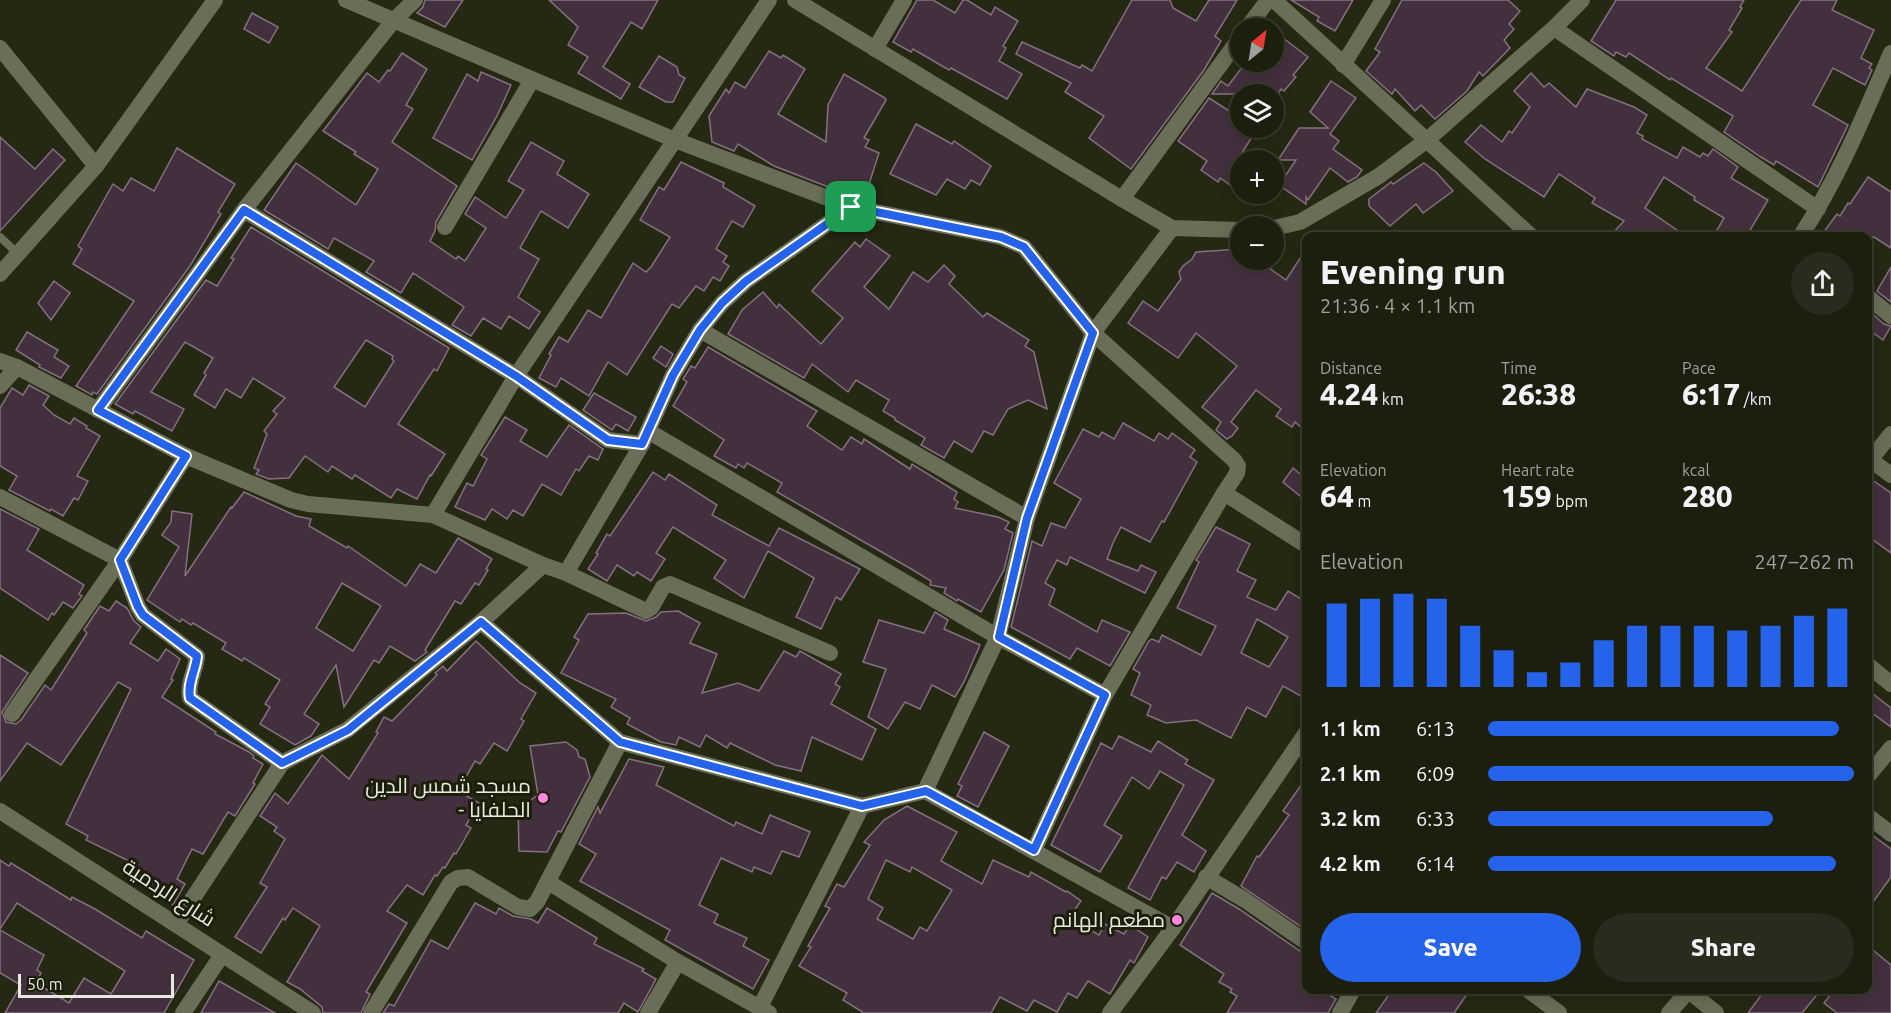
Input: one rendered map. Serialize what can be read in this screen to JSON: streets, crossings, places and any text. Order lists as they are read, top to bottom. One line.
{"streets":{"street":["شارع الردمية"]},"places":["مسجد شمس الدين - الحلفايا","مطعم الهانم"],"scale_bar":"50 m","north":"top right","page":{"map_buttons":["+","−"],"heading":["Evening run","21:36 · 4 × 1.1 km"],"stats":[["Distance","4.24 km"],["Time","26:38"],["Pace","6:17 /km"],["Elevation","64 m"],["Heart rate","159 bpm"],["kcal","280"]],"chart":["Elevation","247–262 m"],"list":[{"name":"1.1 km","note":"6:13"},{"name":"2.1 km","note":"6:09"},{"name":"3.2 km","note":"6:33"},{"name":"4.2 km","note":"6:14"}],"buttons":["Save","Share"],"scale":"50 m"}}
